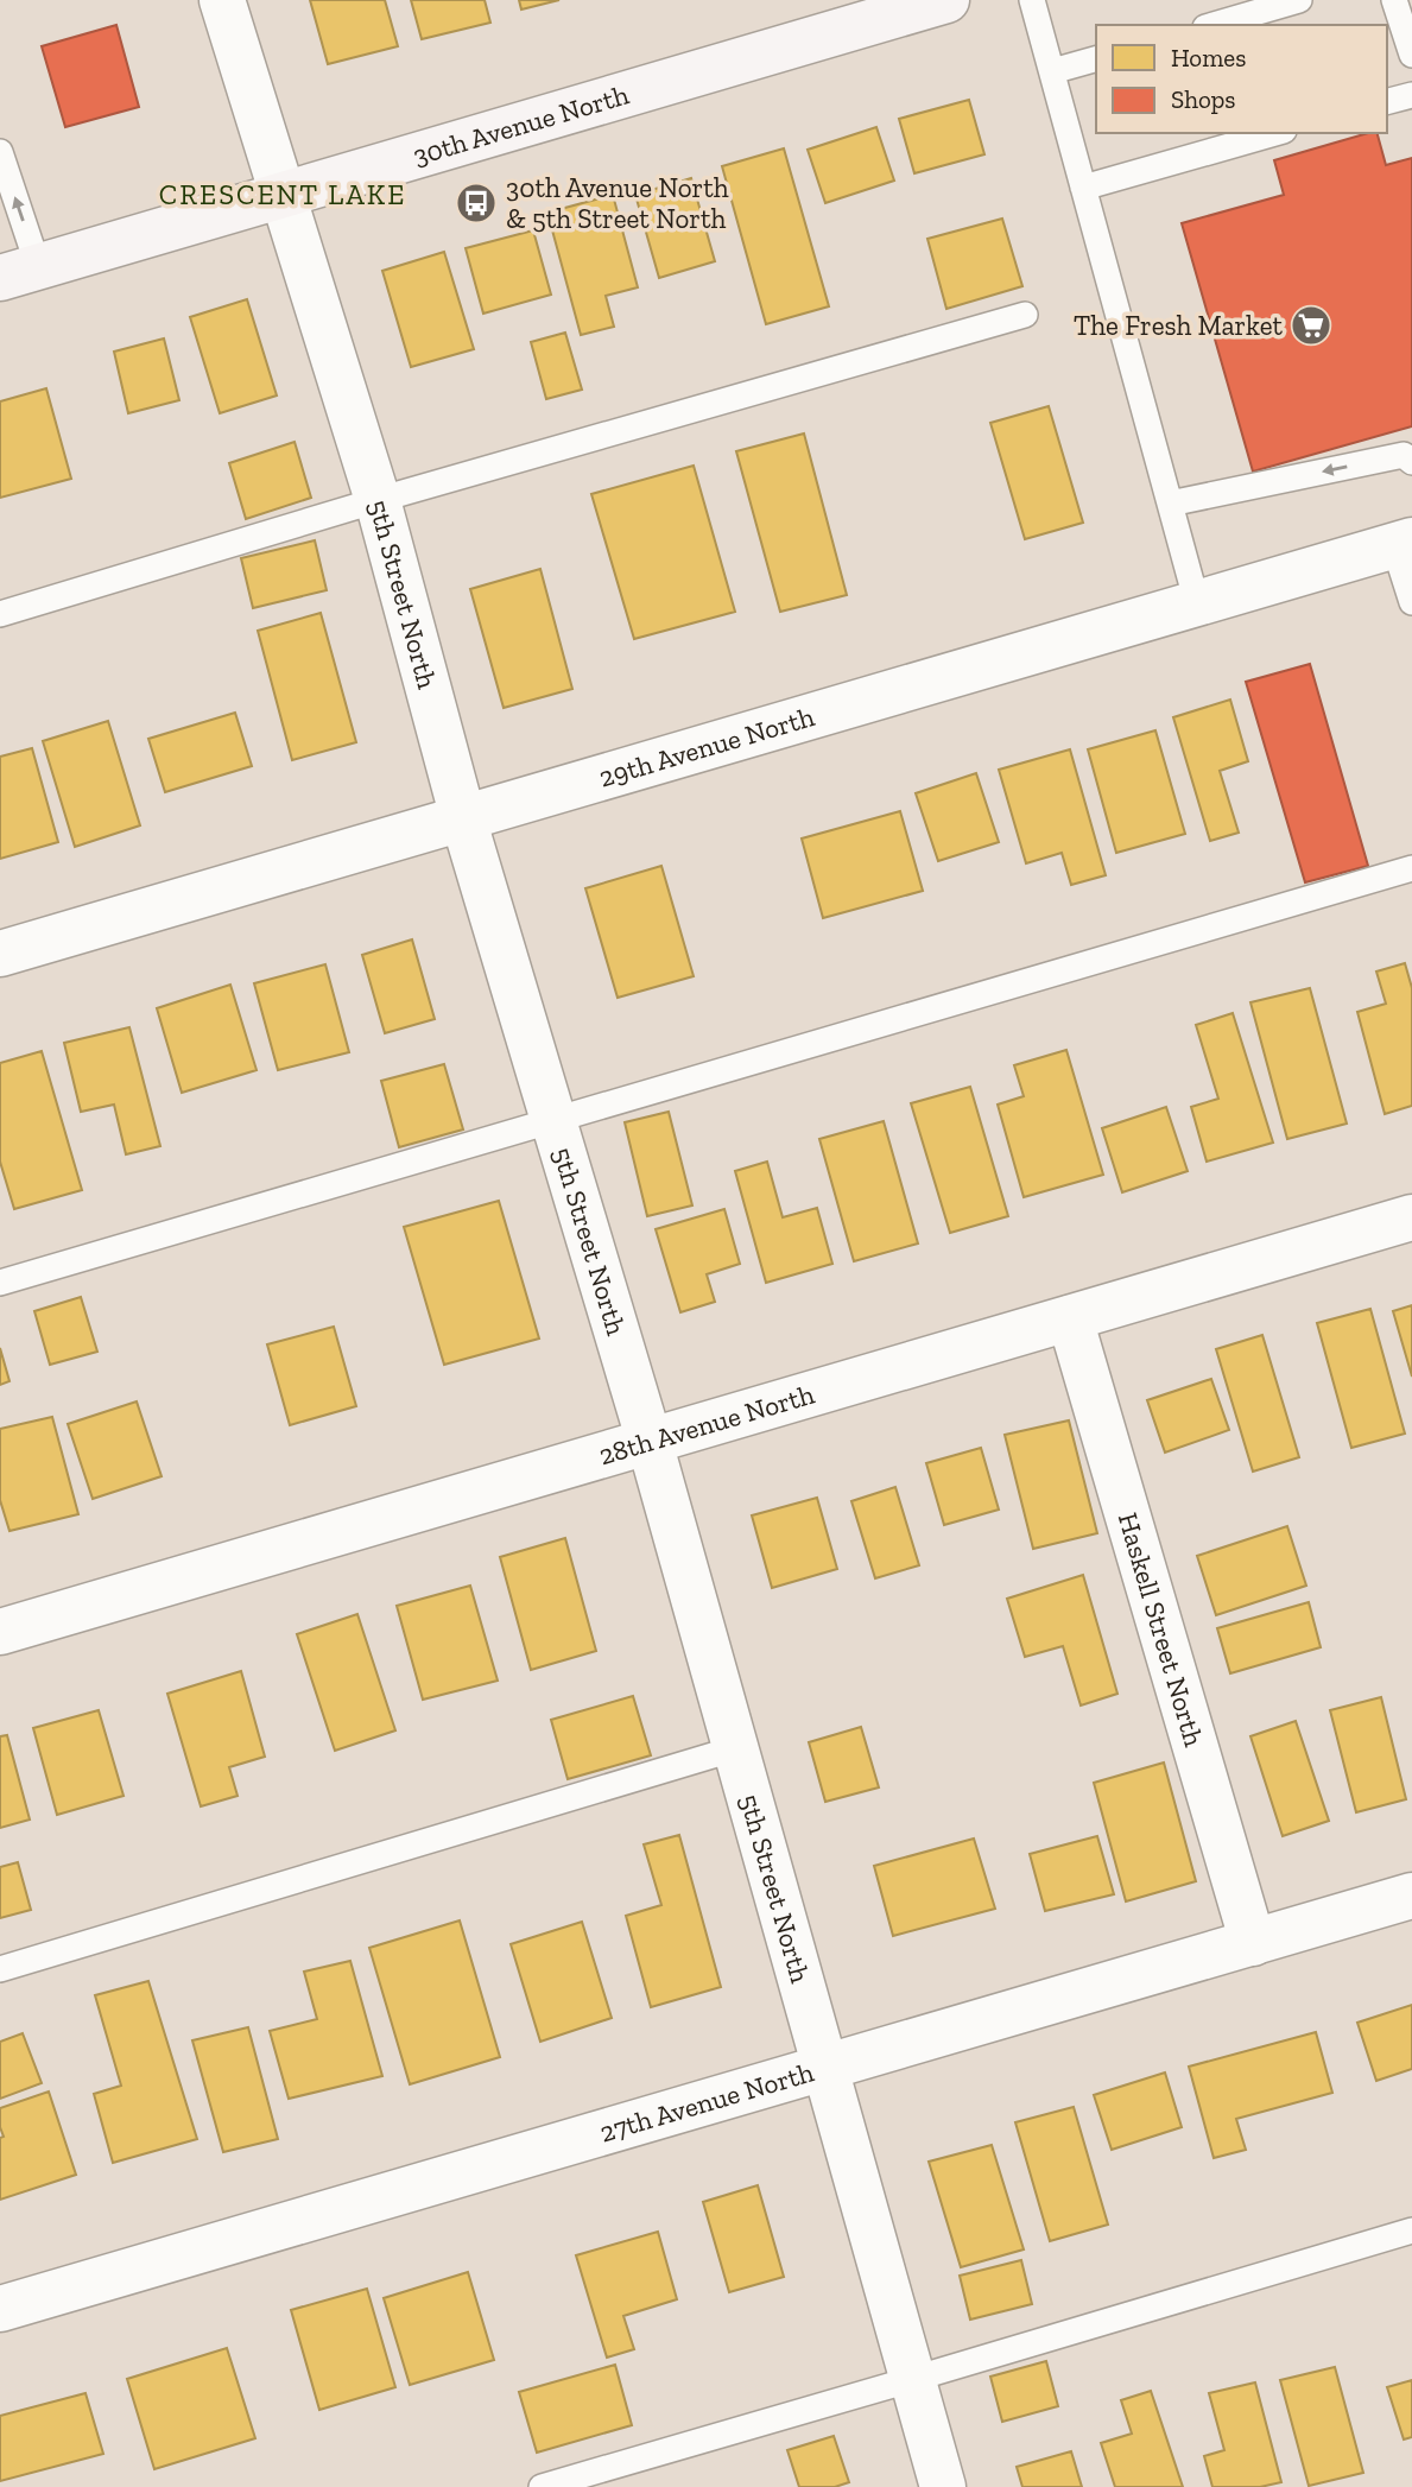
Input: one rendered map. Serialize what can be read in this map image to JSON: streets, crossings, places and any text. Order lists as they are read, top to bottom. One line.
{"streets":{"street":["30th Avenue North","5th Street North","29th Avenue North","28th Avenue North","Haskell Street North","27th Avenue North"]},"crossings":[["30th Avenue North","5th Street North"],["5th Street North","29th Avenue North"],["5th Street North","28th Avenue North"],["5th Street North","27th Avenue North"],["28th Avenue North","Haskell Street North"],["Haskell Street North","27th Avenue North"]],"districts":["CRESCENT LAKE"],"places":{"bus stop":["30th Avenue North & 5th Street North"],"supermarket":["The Fresh Market"]},"legend":["Homes","Shops"]}
